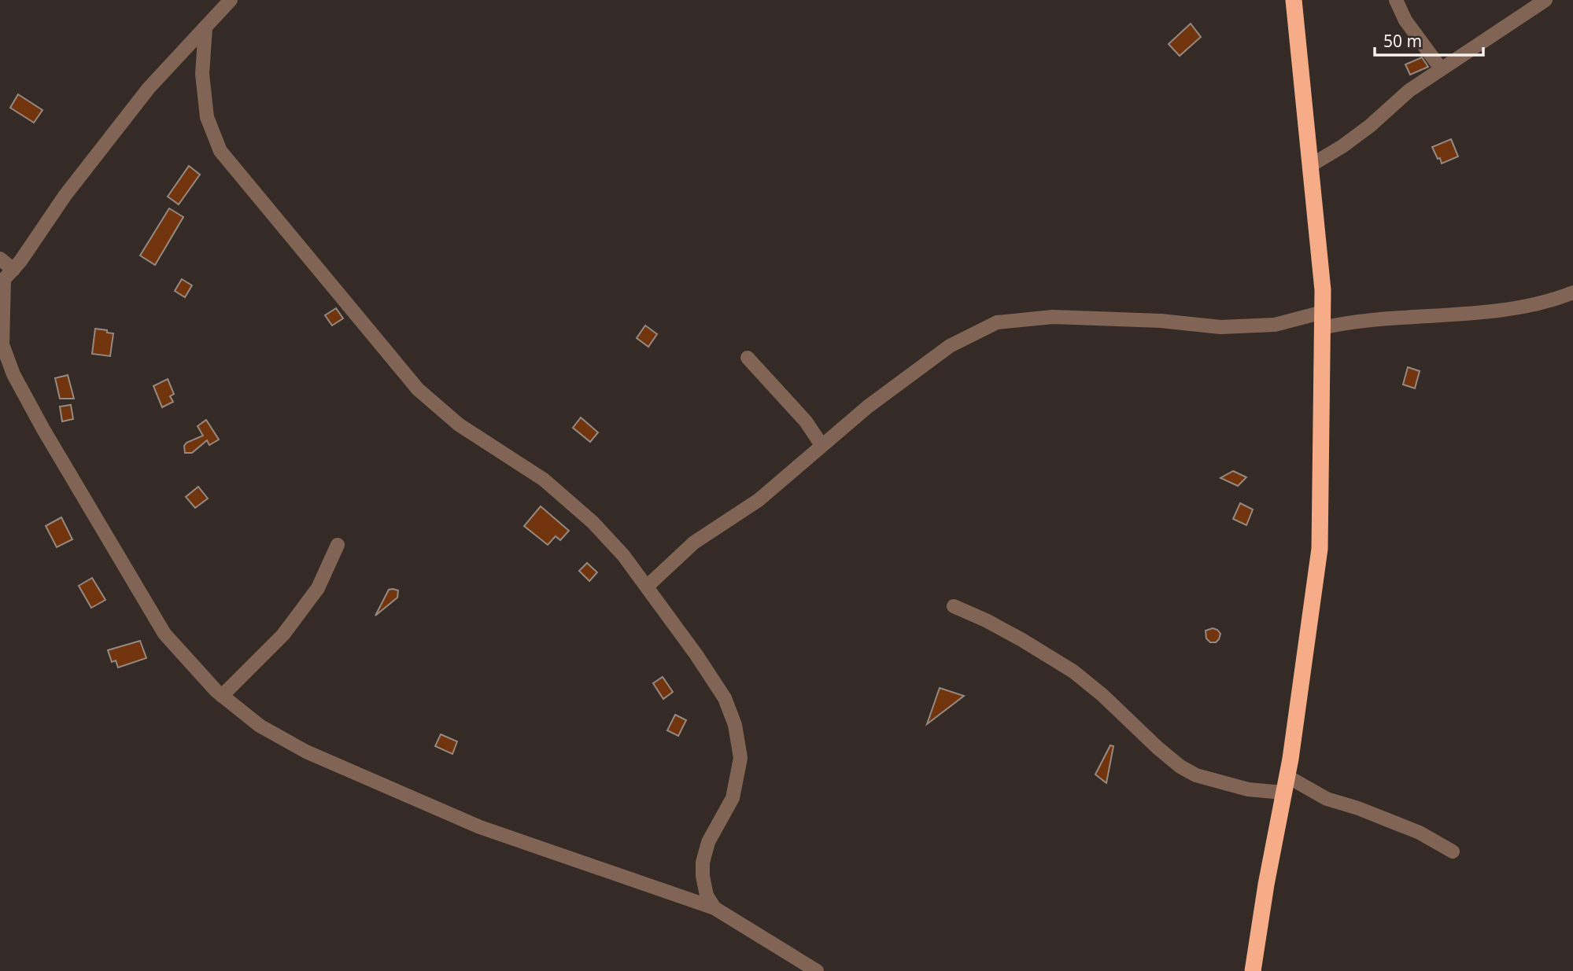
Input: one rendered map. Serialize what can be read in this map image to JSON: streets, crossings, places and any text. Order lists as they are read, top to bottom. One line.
{"scale_bar":"50 m"}
